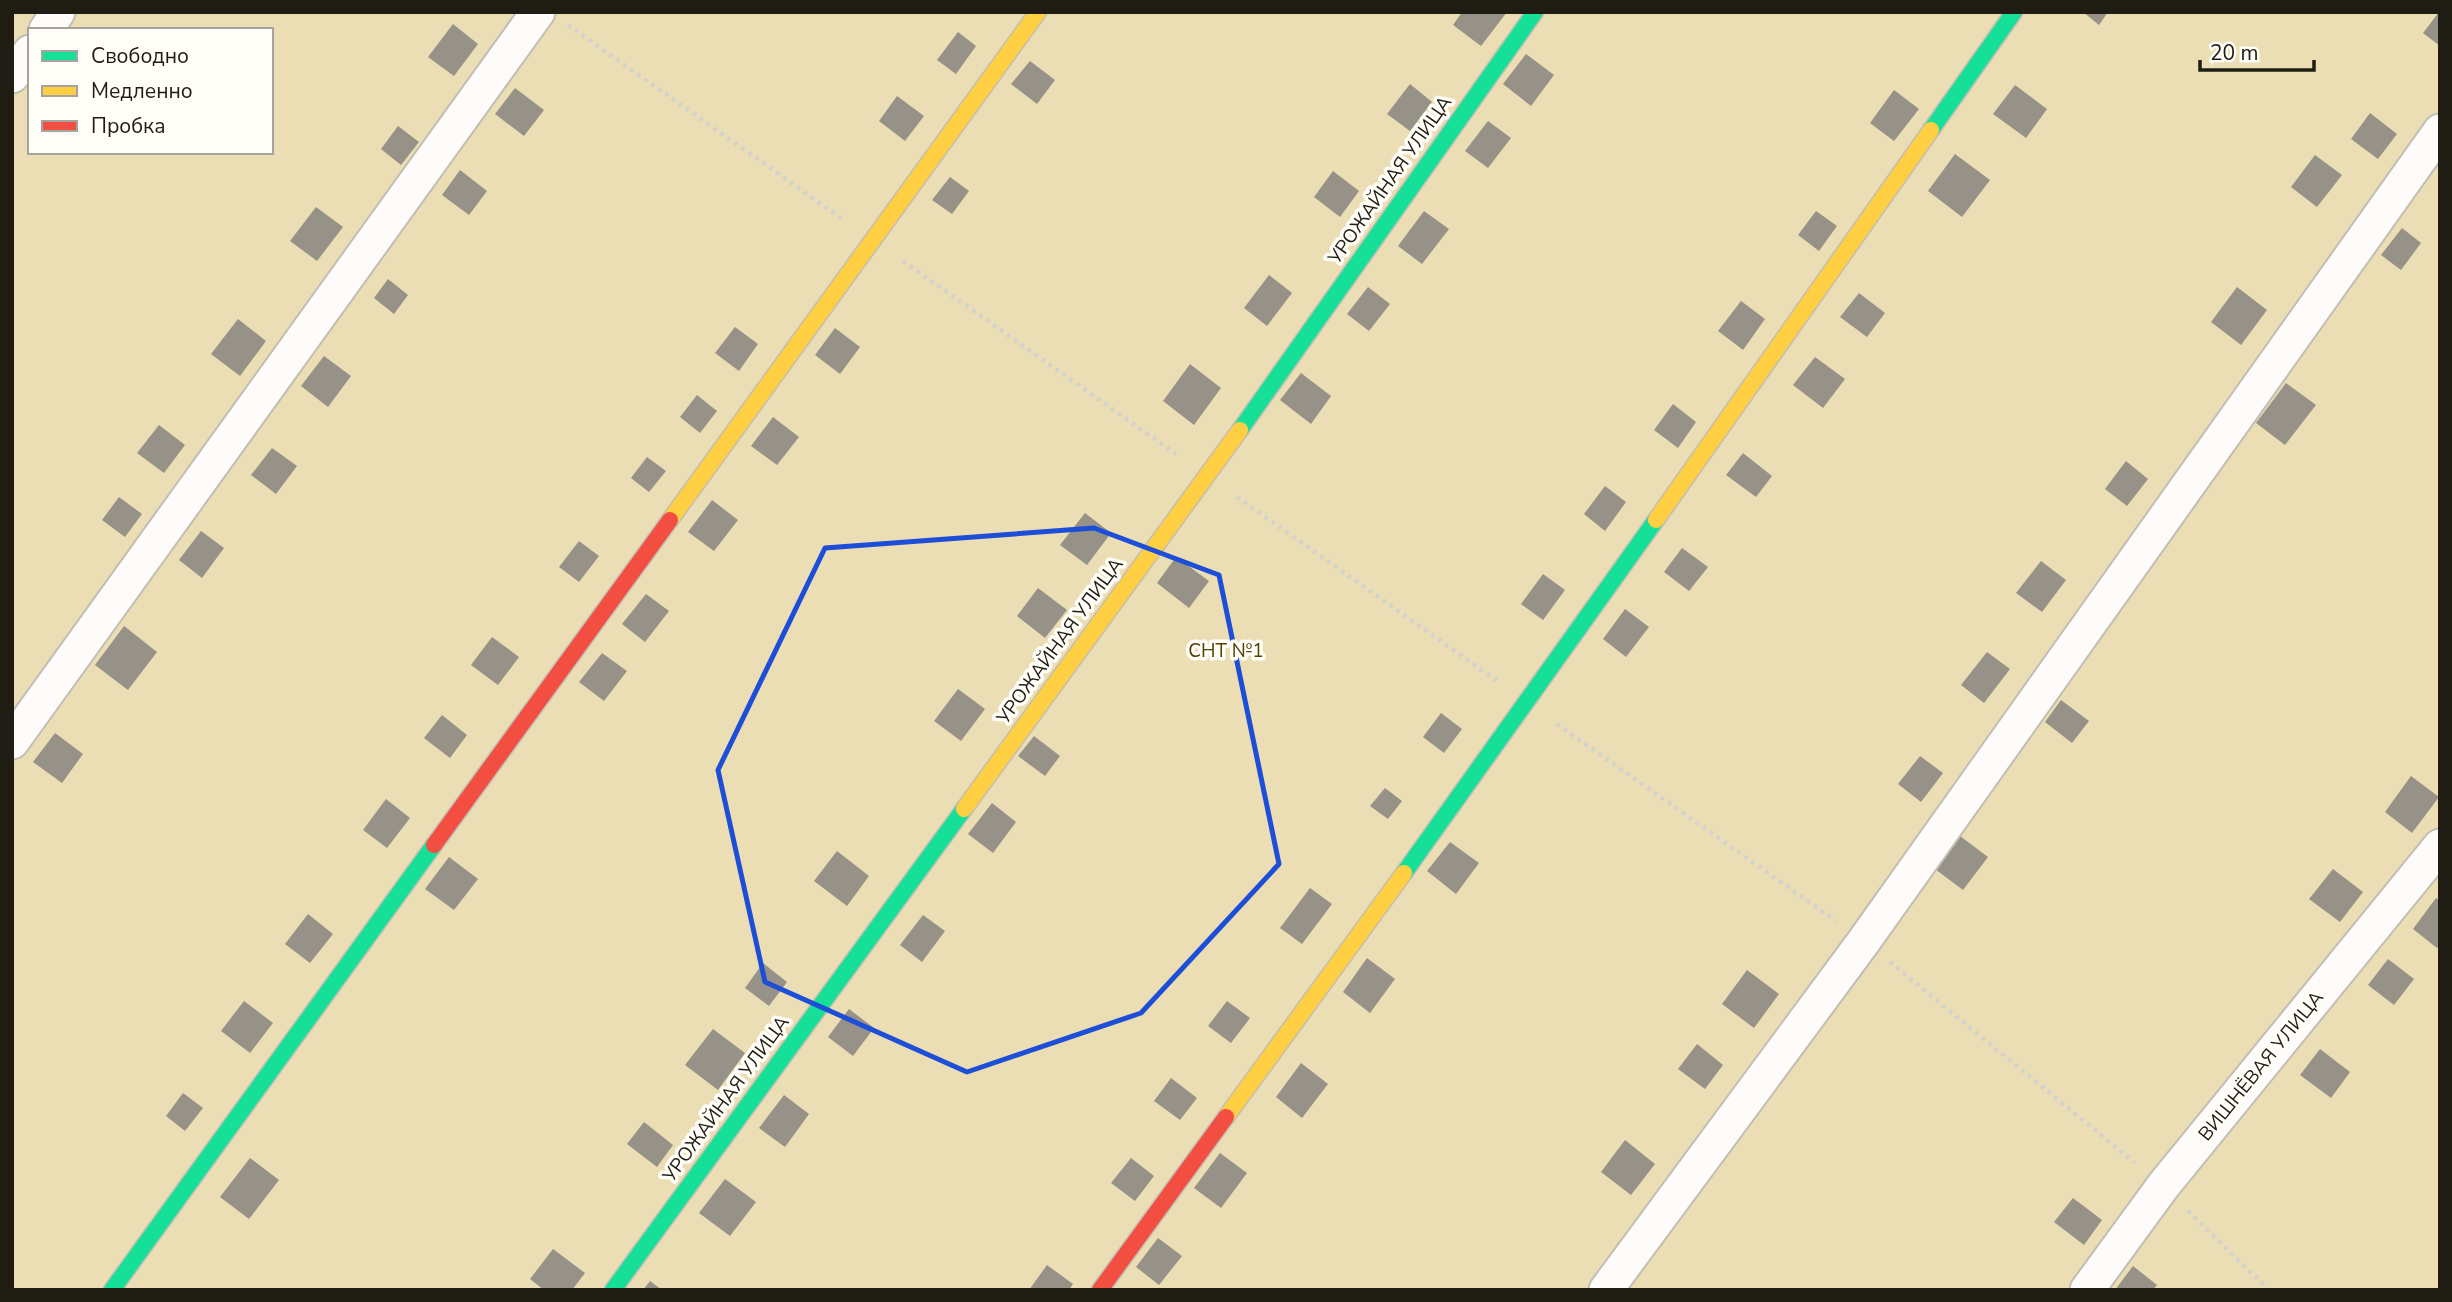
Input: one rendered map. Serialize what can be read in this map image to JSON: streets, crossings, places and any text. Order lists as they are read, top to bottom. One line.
{"streets":{"street":["УРОЖАЙНАЯ УЛИЦА","ВИШНЁВАЯ УЛИЦА"]},"parks":["СНТ №1"],"legend":["Свободно","Медленно","Пробка"],"scale_bar":"20 m"}
